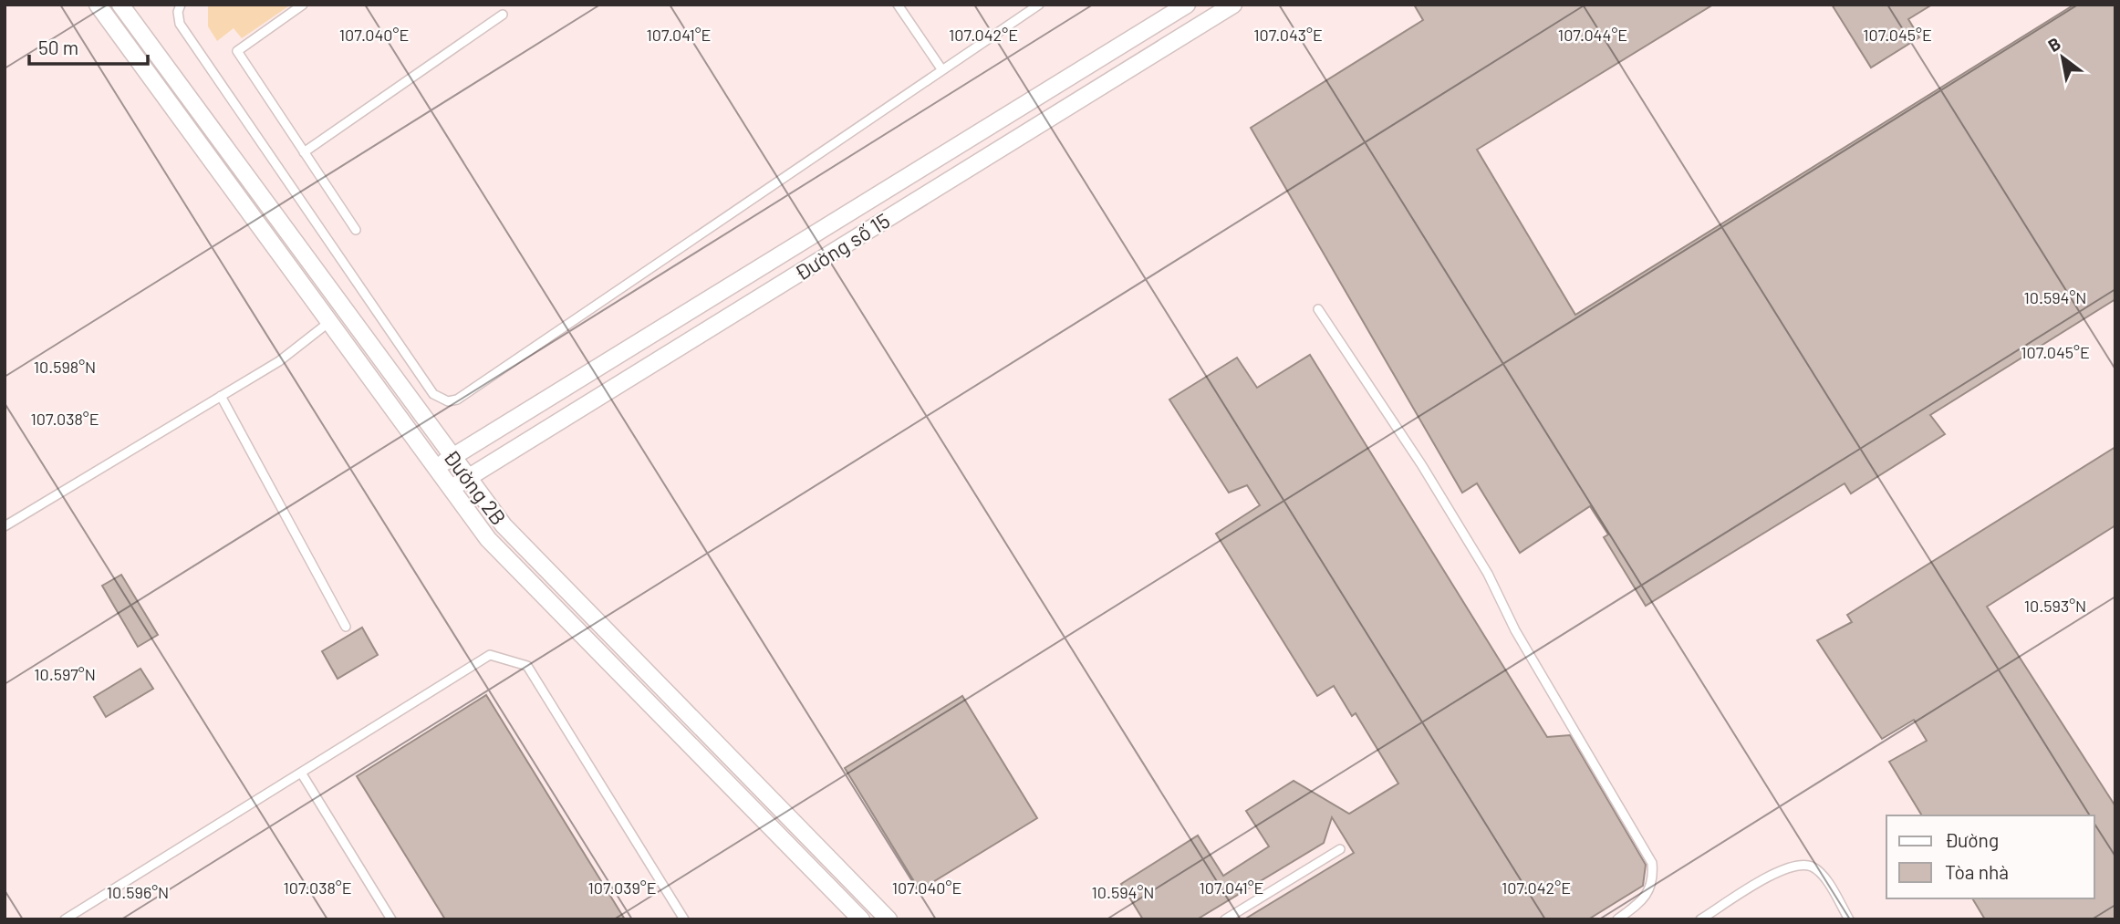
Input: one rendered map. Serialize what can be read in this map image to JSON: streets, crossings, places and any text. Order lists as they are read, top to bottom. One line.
{"streets":{"street":["Đường số 15","Đường 2B"]},"crossings":[["Đường số 15","Đường 2B"]],"legend":["Đường","Tòa nhà"],"scale_bar":"50 m","north":"top left","coordinates":["107.040°E","107.041°E","107.042°E","107.043°E","107.044°E","107.045°E","10.594°N","10.598°N","107.038°E","10.593°N","10.597°N","107.039°E","10.596°N"]}
